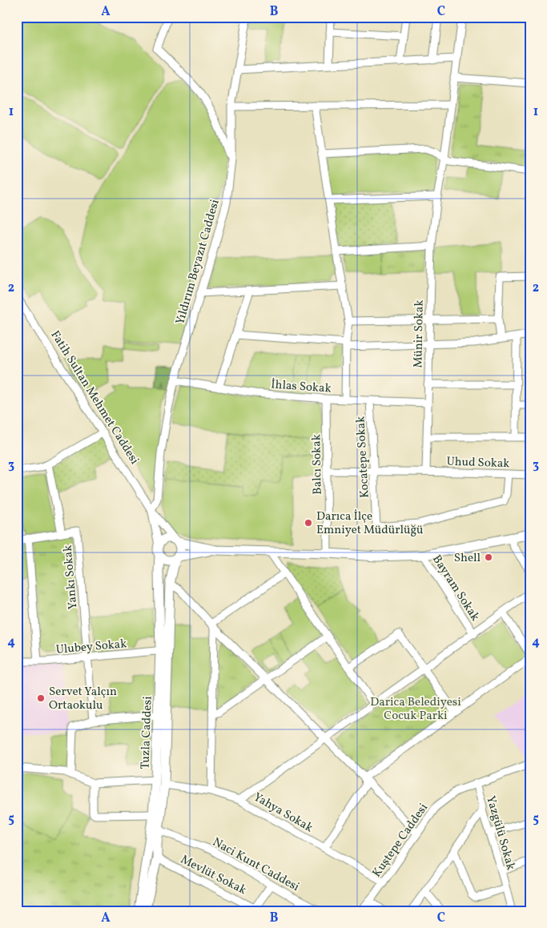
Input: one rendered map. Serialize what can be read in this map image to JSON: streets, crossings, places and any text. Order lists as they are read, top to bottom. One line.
{"streets":{"main road":["Tuzla Caddesi"],"street":["Yıldırım Beyazıt Caddesi","Münir Sokak","İhlas Sokak","Fatih Sultan Mehmet Caddesi","Kocatepe Sokak","Uhud Sokak","Balcı Sokak","Yankı Sokak","Bayram Sokak","Ulubey Sokak","Yahya Sokak","Yazgülü Sokak","Kuştepe Caddesi","Naci Kunt Caddesi","Mevlüt Sokak"]},"crossings":[["Yıldırım Beyazıt Caddesi","İhlas Sokak"],["Yıldırım Beyazıt Caddesi","Fatih Sultan Mehmet Caddesi"],["Münir Sokak","İhlas Sokak"],["Münir Sokak","Uhud Sokak"],["İhlas Sokak","Kocatepe Sokak"],["İhlas Sokak","Balcı Sokak"],["Fatih Sultan Mehmet Caddesi","Tuzla Caddesi"],["Kocatepe Sokak","Uhud Sokak"],["Yankı Sokak","Ulubey Sokak"],["Ulubey Sokak","Tuzla Caddesi"],["Tuzla Caddesi","Yahya Sokak"],["Tuzla Caddesi","Naci Kunt Caddesi"],["Tuzla Caddesi","Mevlüt Sokak"],["Yahya Sokak","Kuştepe Caddesi"],["Yazgülü Sokak","Kuştepe Caddesi"]],"parks":["Darica Belediyesi Cocuk Parki"],"places":["Darıca İlçe Emniyet Müdürlüğü","Shell","Servet Yalçın Ortaokulu"],"grid":{"columns":["A","B","C"],"rows":["1","2","3","4","5"]}}
